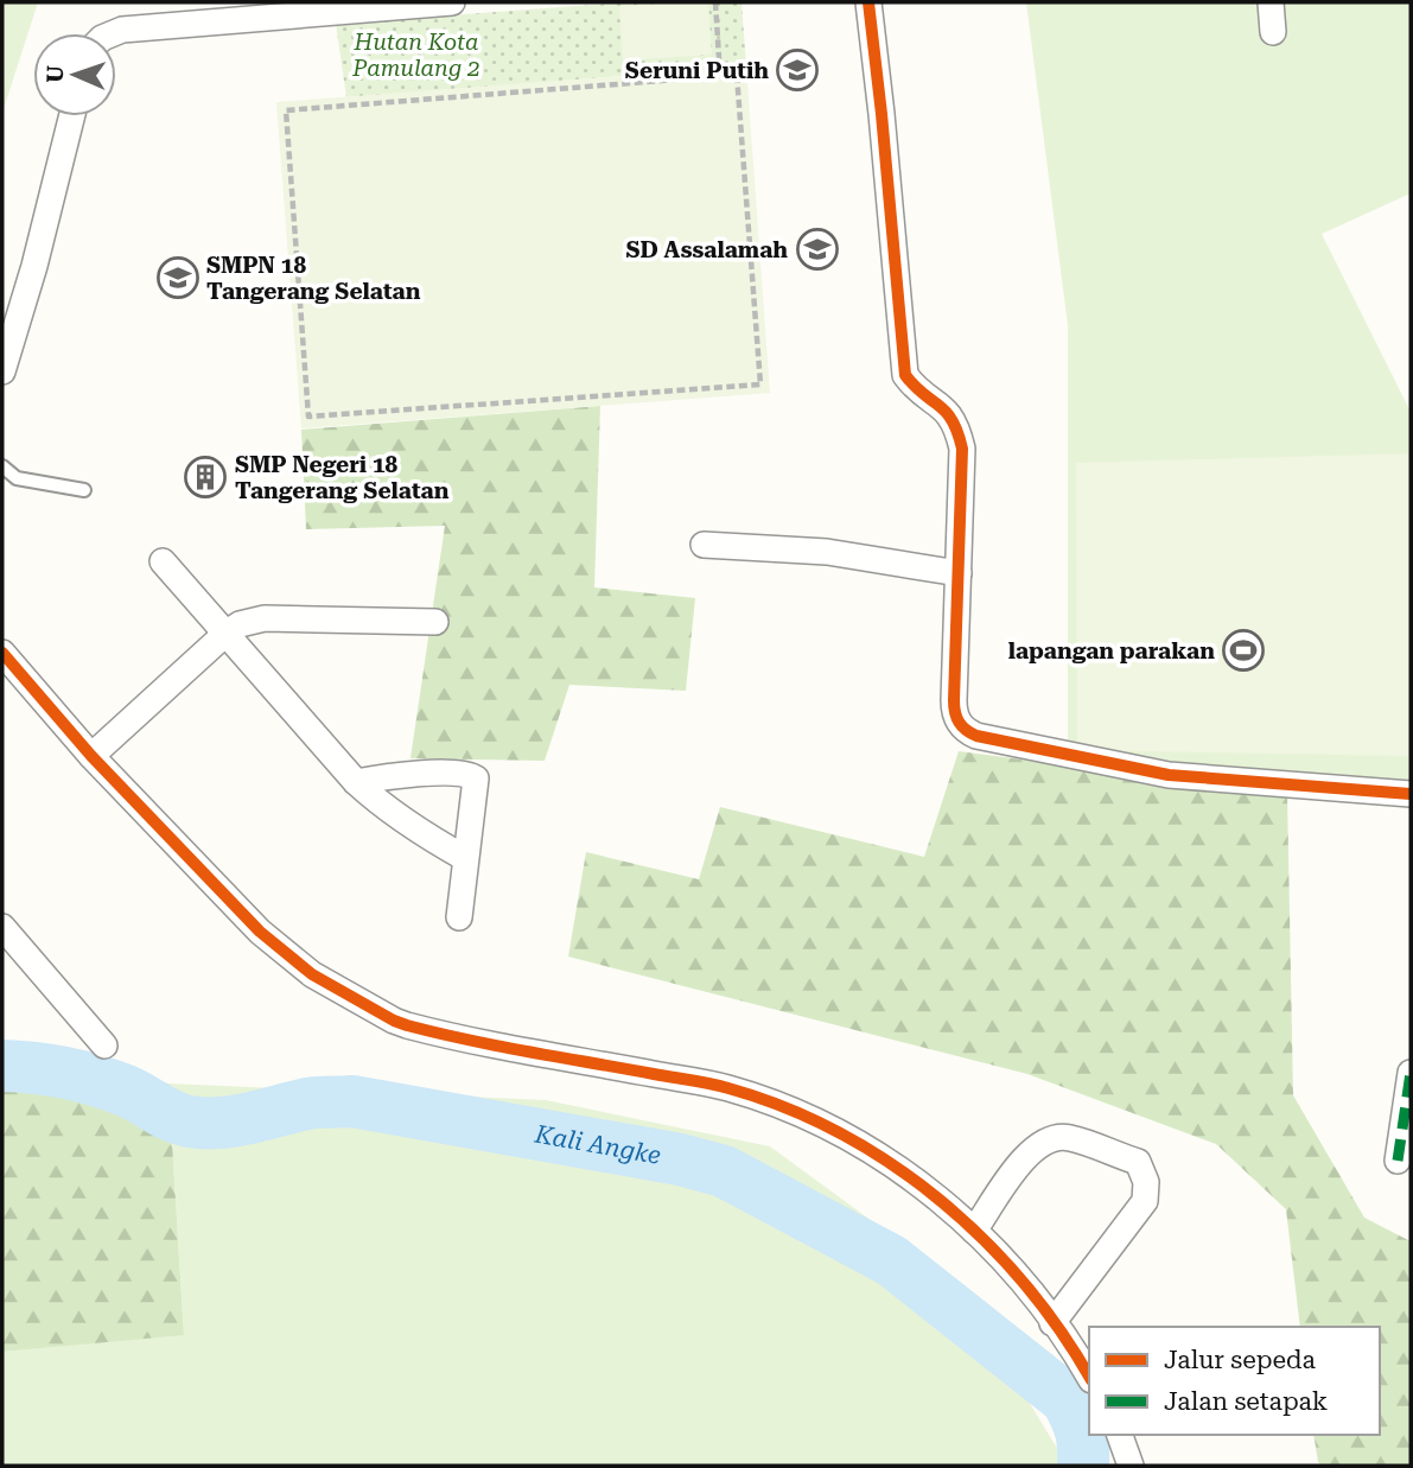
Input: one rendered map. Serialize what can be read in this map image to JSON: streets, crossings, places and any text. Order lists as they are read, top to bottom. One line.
{"water":["Kali Angke"],"parks":["Hutan Kota Pamulang 2"],"places":{"school or university":["Seruni Putih","SD Assalamah","SMPN 18 Tangerang Selatan"],"building":["SMP Negeri 18 Tangerang Selatan"],"sports":["lapangan parakan"]},"legend":["Jalur sepeda","Jalan setapak"],"north":"left"}
